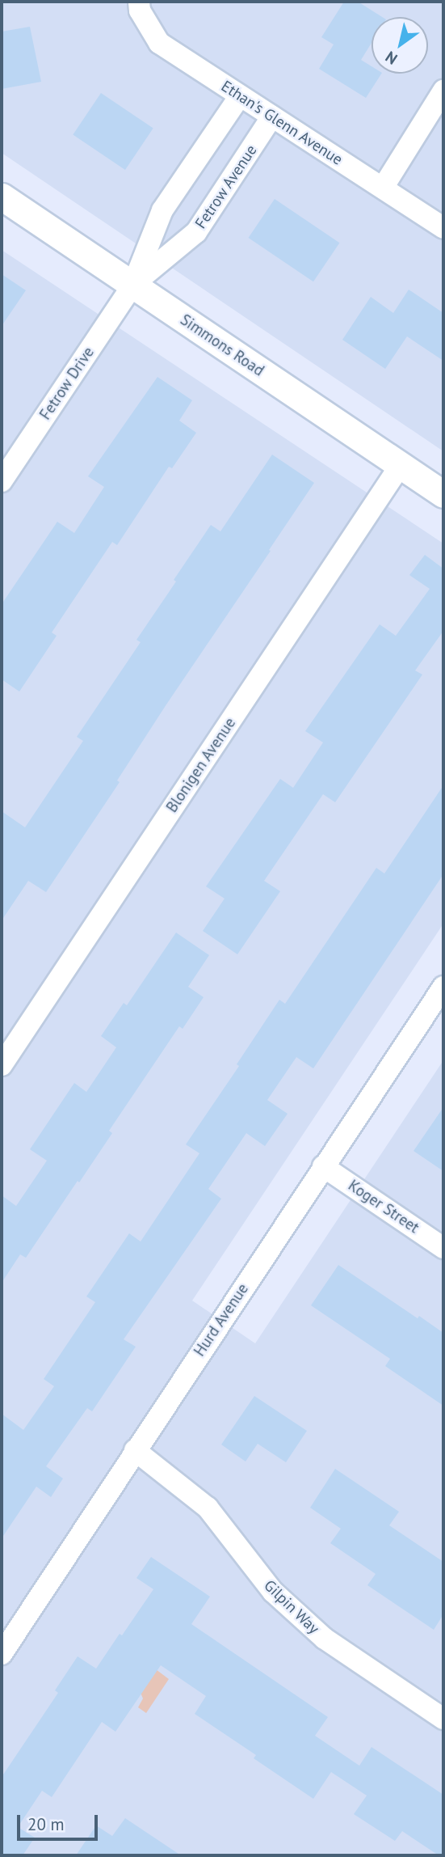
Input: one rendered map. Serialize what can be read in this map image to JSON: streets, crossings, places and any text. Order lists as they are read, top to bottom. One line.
{"streets":{"street":["Ethan's Glenn Avenue","Fetrow Avenue","Simmons Road","Fetrow Drive","Blonigen Avenue","Koger Street","Hurd Avenue","Gilpin Way"]},"crossings":[["Ethan's Glenn Avenue","Fetrow Avenue"],["Fetrow Avenue","Simmons Road"],["Fetrow Avenue","Fetrow Drive"],["Simmons Road","Fetrow Drive"],["Simmons Road","Blonigen Avenue"],["Koger Street","Hurd Avenue"],["Hurd Avenue","Gilpin Way"]],"scale_bar":"20 m","north":"bottom left"}
